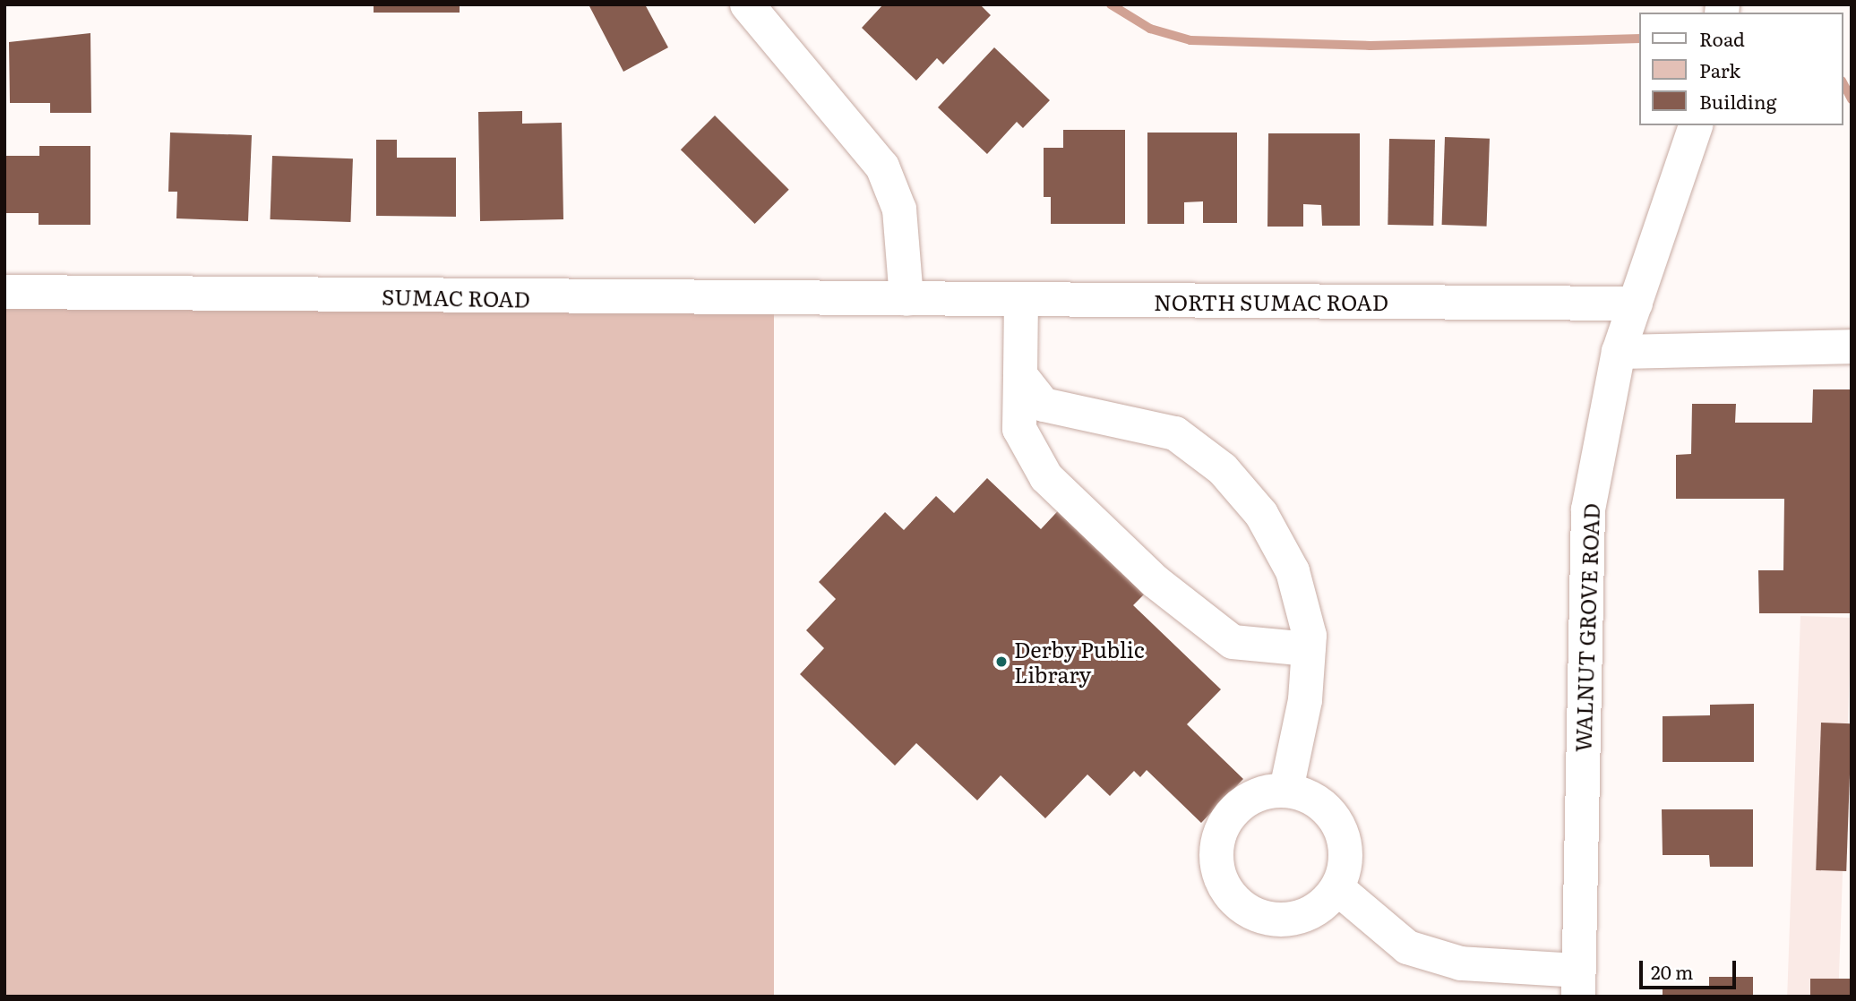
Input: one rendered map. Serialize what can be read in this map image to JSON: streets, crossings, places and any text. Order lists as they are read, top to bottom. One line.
{"streets":{"street":["SUMAC ROAD","NORTH SUMAC ROAD","WALNUT GROVE ROAD"]},"crossings":[["SUMAC ROAD","NORTH SUMAC ROAD"],["NORTH SUMAC ROAD","WALNUT GROVE ROAD"]],"places":["Derby Public Library"],"legend":["Road","Park","Building"],"scale_bar":"20 m"}
